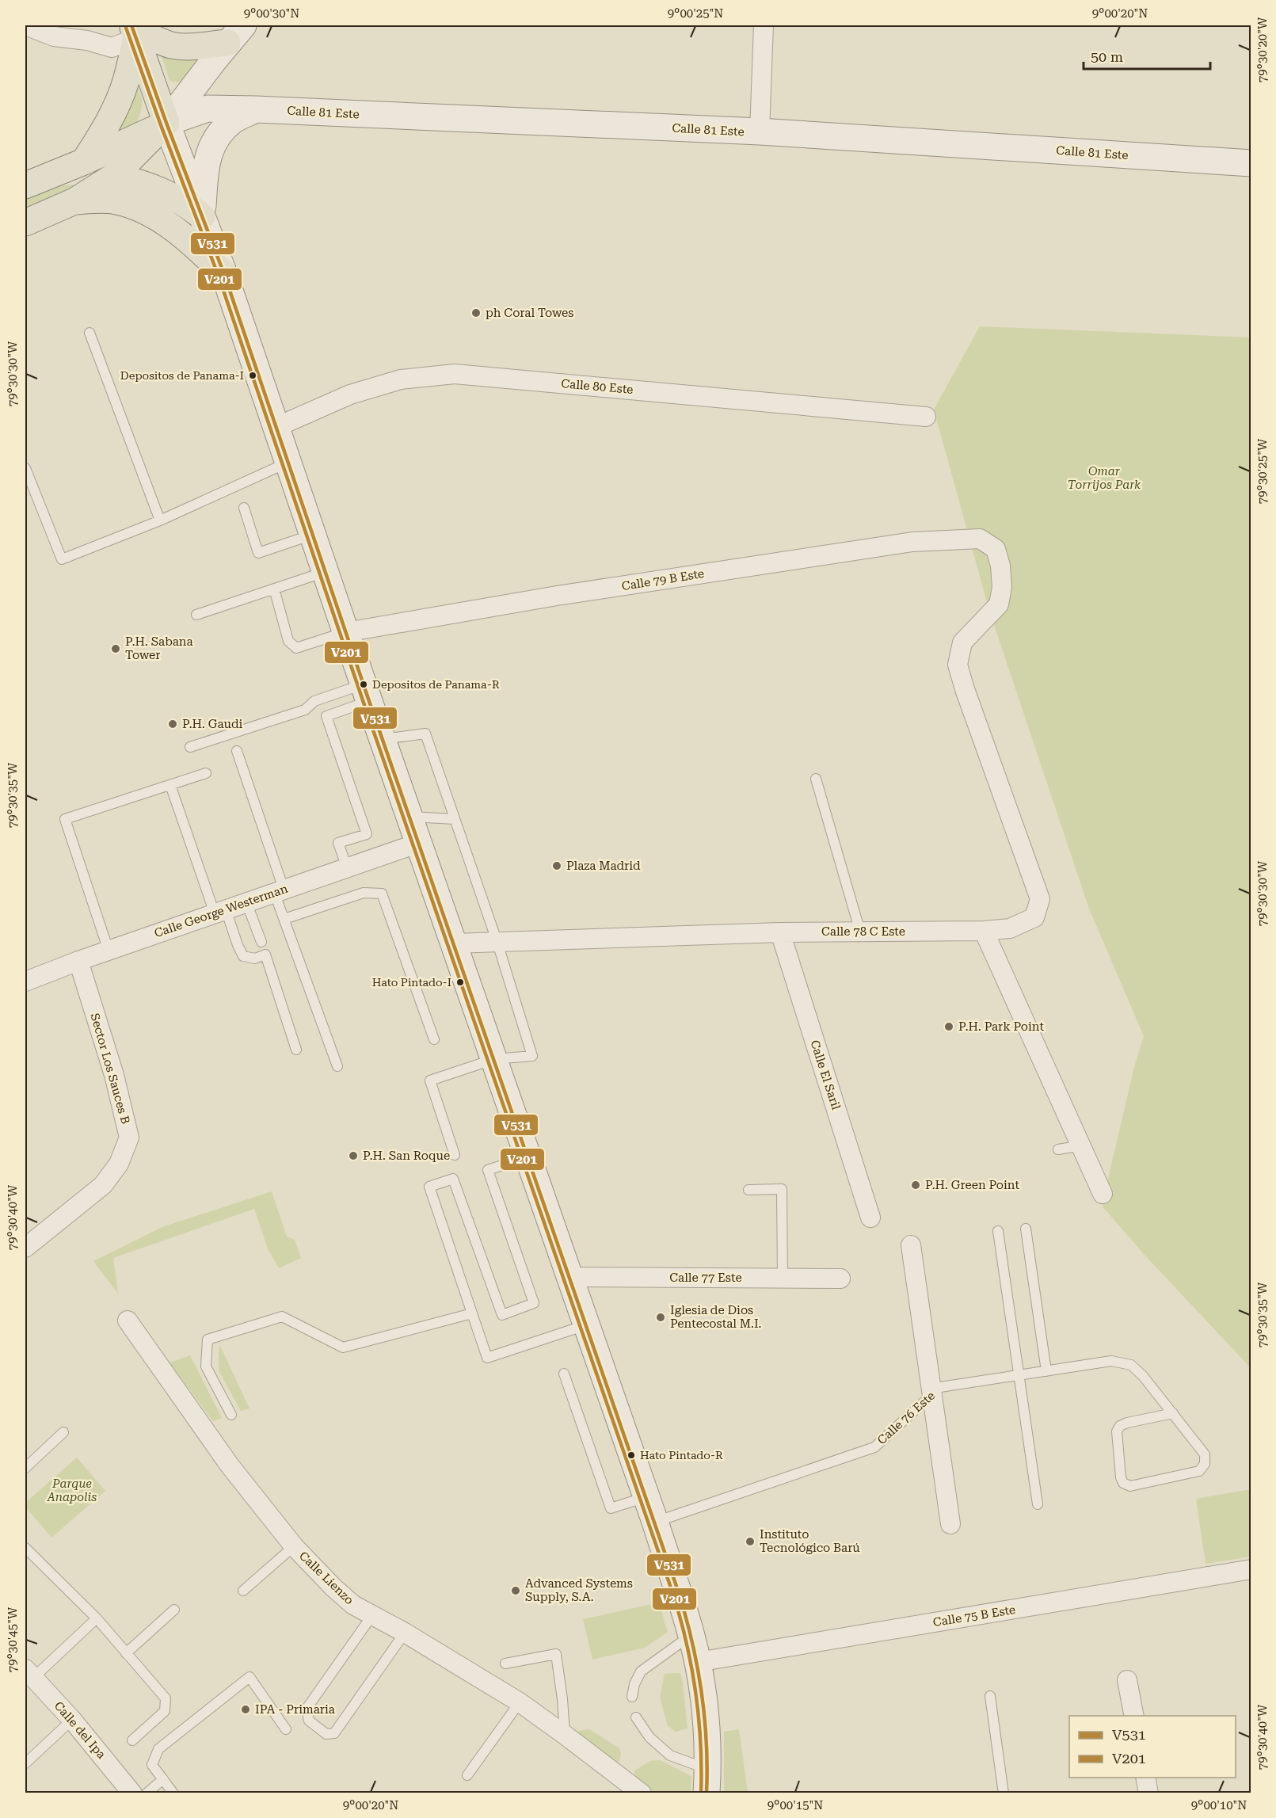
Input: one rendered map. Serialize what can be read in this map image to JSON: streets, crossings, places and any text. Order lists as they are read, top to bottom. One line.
{"streets":{"main road":["Calle 81 Este"],"street":["Calle 80 Este","Calle 79 B Este","Calle George Westerman","Calle 78 C Este","Sector Los Sauces B","Calle El Saril","Calle 77 Este","Calle Lienzo","Calle 75 B Este","Calle del Ipa"],"lane":["Calle 76 Este"]},"crossings":[["Calle 79 B Este","Calle 78 C Este"],["Calle George Westerman","Sector Los Sauces B"],["Calle 78 C Este","Calle El Saril"]],"parks":["Omar Torrijos Park","Parque Anapolis"],"places":["ph Coral Towes","Depositos de Panama-I","P.H. Sabana Tower","Depositos de Panama-R","P.H. Gaudi","Plaza Madrid","Hato Pintado-I","P.H. Park Point","P.H. San Roque","P.H. Green Point","Iglesia de Dios Pentecostal M.I.","Hato Pintado-R","Instituto Tecnológico Barú","Advanced Systems Supply, S.A.","IPA - Primaria"],"lines":["transit line V531","transit line V201"],"legend":["V531","V201"],"scale_bar":"50 m","coordinates":["9°00'30\"N","9°00'25\"N","9°00'20\"N","79°30'20\"W","79°30'30\"W","79°30'25\"W","79°30'35\"W","79°30'40\"W","79°30'45\"W","9°00'15\"N","9°00'10\"N"]}
